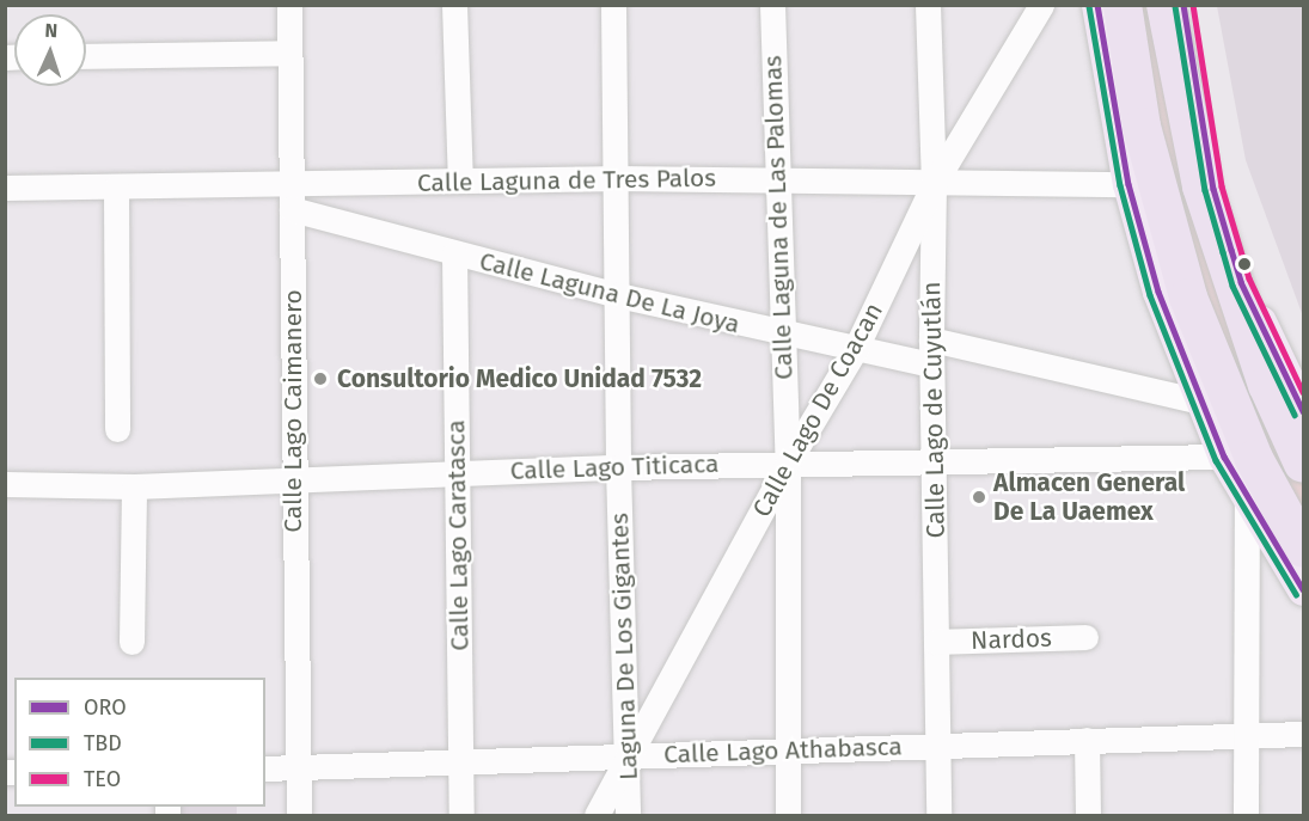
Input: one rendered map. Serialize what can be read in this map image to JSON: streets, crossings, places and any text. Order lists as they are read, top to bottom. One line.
{"streets":{"street":["Calle Laguna de Tres Palos","Calle Laguna de Las Palomas","Calle Laguna De La Joya","Calle Lago De Coacan","Calle Lago de Cuyutlán","Calle Lago Caimanero","Calle Lago Titicaca","Calle Lago Caratasca","Nardos","Laguna De Los Gigantes","Calle Lago Athabasca"]},"crossings":[["Calle Laguna de Tres Palos","Calle Laguna de Las Palomas"],["Calle Laguna de Tres Palos","Calle Laguna De La Joya"],["Calle Laguna de Tres Palos","Calle Lago De Coacan"],["Calle Laguna de Tres Palos","Calle Lago de Cuyutlán"],["Calle Laguna de Tres Palos","Calle Lago Caimanero"],["Calle Laguna de Tres Palos","Laguna De Los Gigantes"],["Calle Laguna de Las Palomas","Calle Laguna De La Joya"],["Calle Laguna de Las Palomas","Calle Lago De Coacan"],["Calle Laguna de Las Palomas","Calle Lago Titicaca"],["Calle Laguna de Las Palomas","Calle Lago Athabasca"],["Calle Laguna De La Joya","Calle Lago De Coacan"],["Calle Laguna De La Joya","Calle Lago de Cuyutlán"],["Calle Laguna De La Joya","Calle Lago Caimanero"],["Calle Laguna De La Joya","Calle Lago Caratasca"],["Calle Laguna De La Joya","Laguna De Los Gigantes"],["Calle Lago De Coacan","Calle Lago de Cuyutlán"],["Calle Lago De Coacan","Calle Lago Titicaca"],["Calle Lago De Coacan","Laguna De Los Gigantes"],["Calle Lago De Coacan","Calle Lago Athabasca"],["Calle Lago de Cuyutlán","Calle Lago Titicaca"],["Calle Lago de Cuyutlán","Nardos"],["Calle Lago de Cuyutlán","Calle Lago Athabasca"],["Calle Lago Caimanero","Calle Lago Titicaca"],["Calle Lago Caimanero","Calle Lago Athabasca"],["Calle Lago Titicaca","Calle Lago Caratasca"],["Calle Lago Titicaca","Laguna De Los Gigantes"],["Calle Lago Caratasca","Calle Lago Athabasca"],["Laguna De Los Gigantes","Calle Lago Athabasca"]],"places":["Consultorio Medico Unidad 7532","Almacen General De La Uaemex"],"lines":["transit line ORO","transit line TEO","transit line TBD"],"legend":["ORO","TBD","TEO"],"north":"top"}
